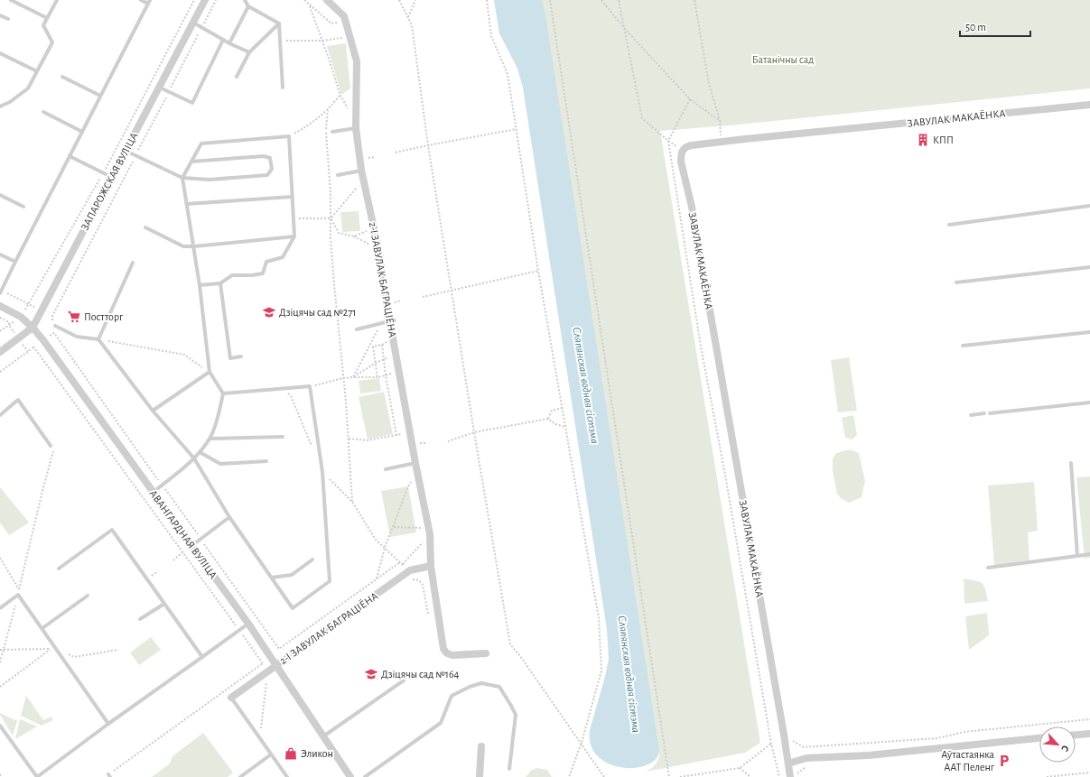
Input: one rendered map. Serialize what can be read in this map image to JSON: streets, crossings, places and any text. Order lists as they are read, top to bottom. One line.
{"streets":{"street":["ЗАВУЛАК МАКАЁНКА","ЗАПАРОЖСКАЯ ВУЛІЦА","2-І ЗАВУЛАК БАГРАЦІЁНА","АВАНГАРДНАЯ ВУЛІЦА"]},"crossings":[["ЗАПАРОЖСКАЯ ВУЛІЦА","АВАНГАРДНАЯ ВУЛІЦА"],["2-І ЗАВУЛАК БАГРАЦІЁНА","АВАНГАРДНАЯ ВУЛІЦА"]],"water":["Сляпянская водная сістэма"],"parks":["Батанічны сад"],"places":{"building":["КПП"],"school or university":["Дзіцячы сад №271","Дзіцячы сад №164"],"supermarket":["Постторг"],"shop":["Эликон"],"parking":["Аўтастаянка ААТ Пеленг"]},"scale_bar":"50 m","north":"bottom right"}
